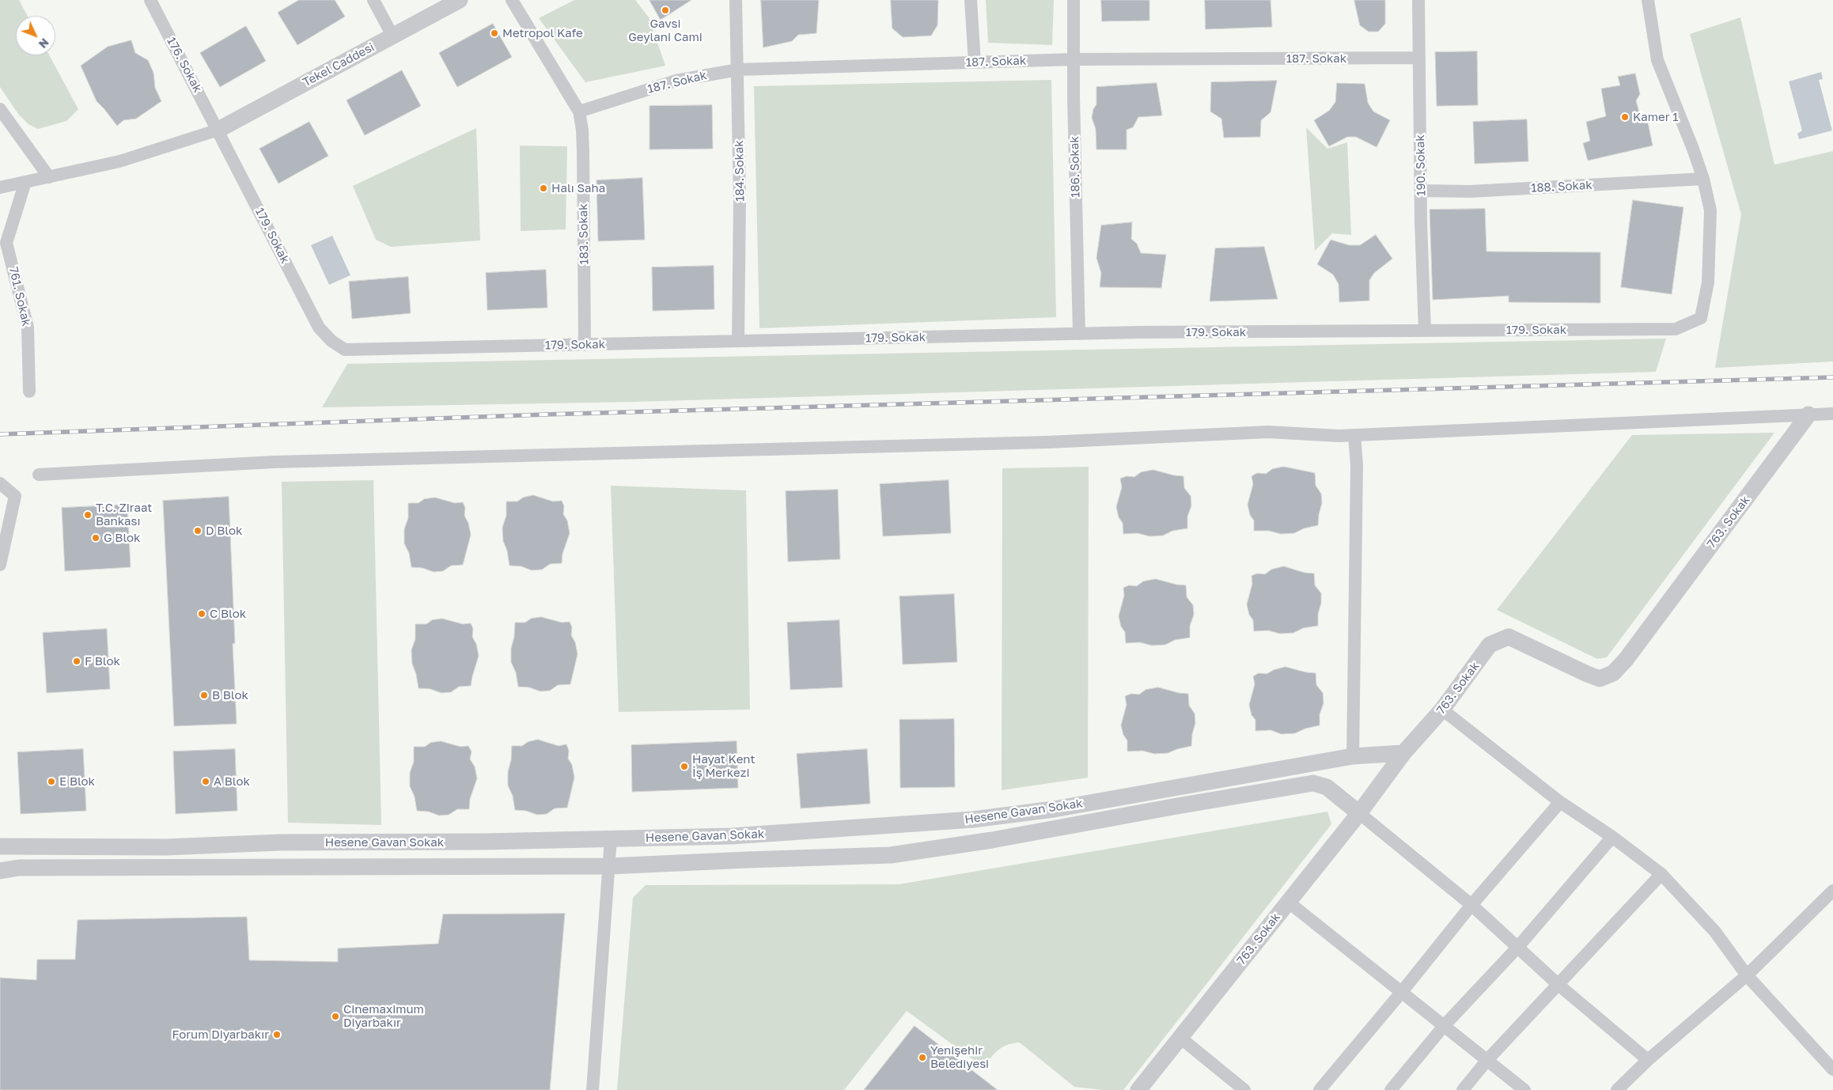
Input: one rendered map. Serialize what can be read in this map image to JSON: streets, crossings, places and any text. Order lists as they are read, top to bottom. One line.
{"streets":{"street":["187. Sokak","176. Sokak","Tekel Caddesi","190. Sokak","186. Sokak","184. Sokak","188. Sokak","183. Sokak","179. Sokak","761. Sokak","763. Sokak","Hesene Gavan Sokak"]},"crossings":[["187. Sokak","190. Sokak"],["187. Sokak","186. Sokak"],["187. Sokak","184. Sokak"],["187. Sokak","183. Sokak"],["176. Sokak","Tekel Caddesi"],["176. Sokak","179. Sokak"],["Tekel Caddesi","179. Sokak"],["190. Sokak","188. Sokak"],["190. Sokak","179. Sokak"],["186. Sokak","179. Sokak"],["184. Sokak","179. Sokak"],["188. Sokak","179. Sokak"],["183. Sokak","179. Sokak"],["763. Sokak","Hesene Gavan Sokak"]],"places":["Gavsi Geylani Cami","Metropol Kafe","Kamer 1","Halı Saha","T.C. Ziraat Bankası","D Blok","G Blok","C Blok","F Blok","B Blok","Hayat Kent İş Merkezi","E Blok","A Blok","Cinemaximum Diyarbakır","Forum Diyarbakır","Yenişehir Belediyesi"],"north":"bottom right"}
